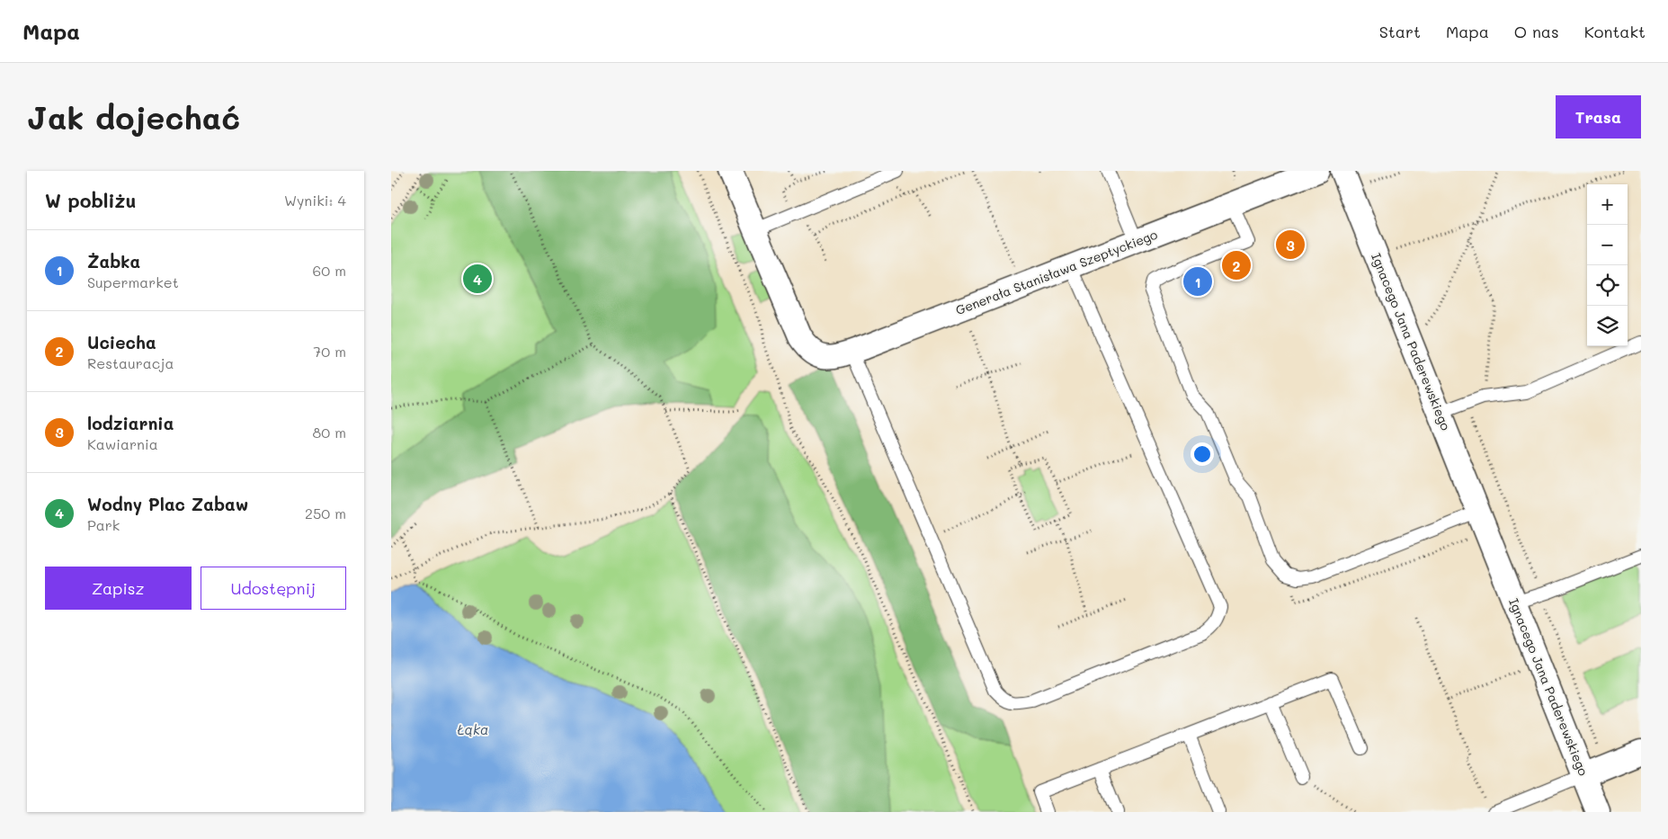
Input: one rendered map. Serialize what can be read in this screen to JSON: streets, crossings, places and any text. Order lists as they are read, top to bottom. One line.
{"streets":{"street":["Generała Stanisława Szeptyckiego","Ignacego Jana Paderewskiego"]},"water":["Łąka"],"page":{"header":"Mapa","nav":["Start","Mapa","O nas","Kontakt"],"buttons":["Trasa",["Zapisz","Udostępnij"]],"title":"Jak dojechać","heading":["W pobliżu","Wyniki: 4"],"map_buttons":["+","−"],"pins":["3","2","4","1"],"list":[{"mark":"1","name":"Żabka","note":"Supermarket","value":"60 m"},{"mark":"2","name":"Uciecha","note":"Restauracja","value":"70 m"},{"mark":"3","name":"lodziarnia","note":"Kawiarnia","value":"80 m"},{"mark":"4","name":"Wodny Plac Zabaw","note":"Park","value":"250 m"}]}}
